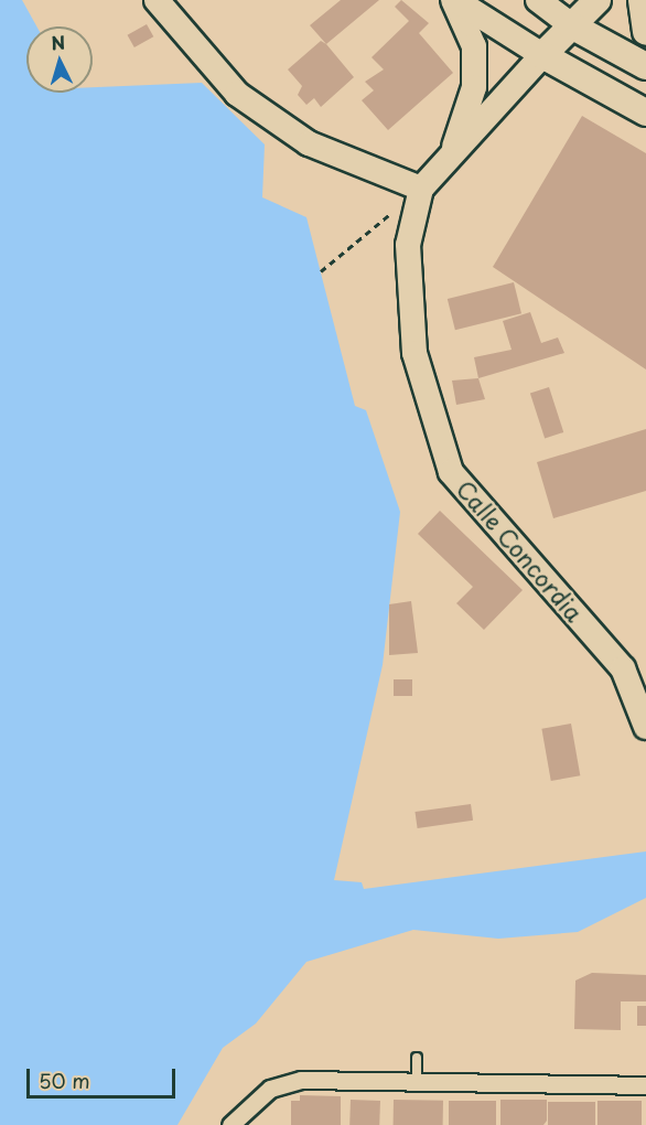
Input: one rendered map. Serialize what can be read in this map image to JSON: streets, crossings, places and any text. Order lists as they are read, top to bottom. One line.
{"streets":{"street":["Calle Concordia"]},"scale_bar":"50 m","north":"top"}
